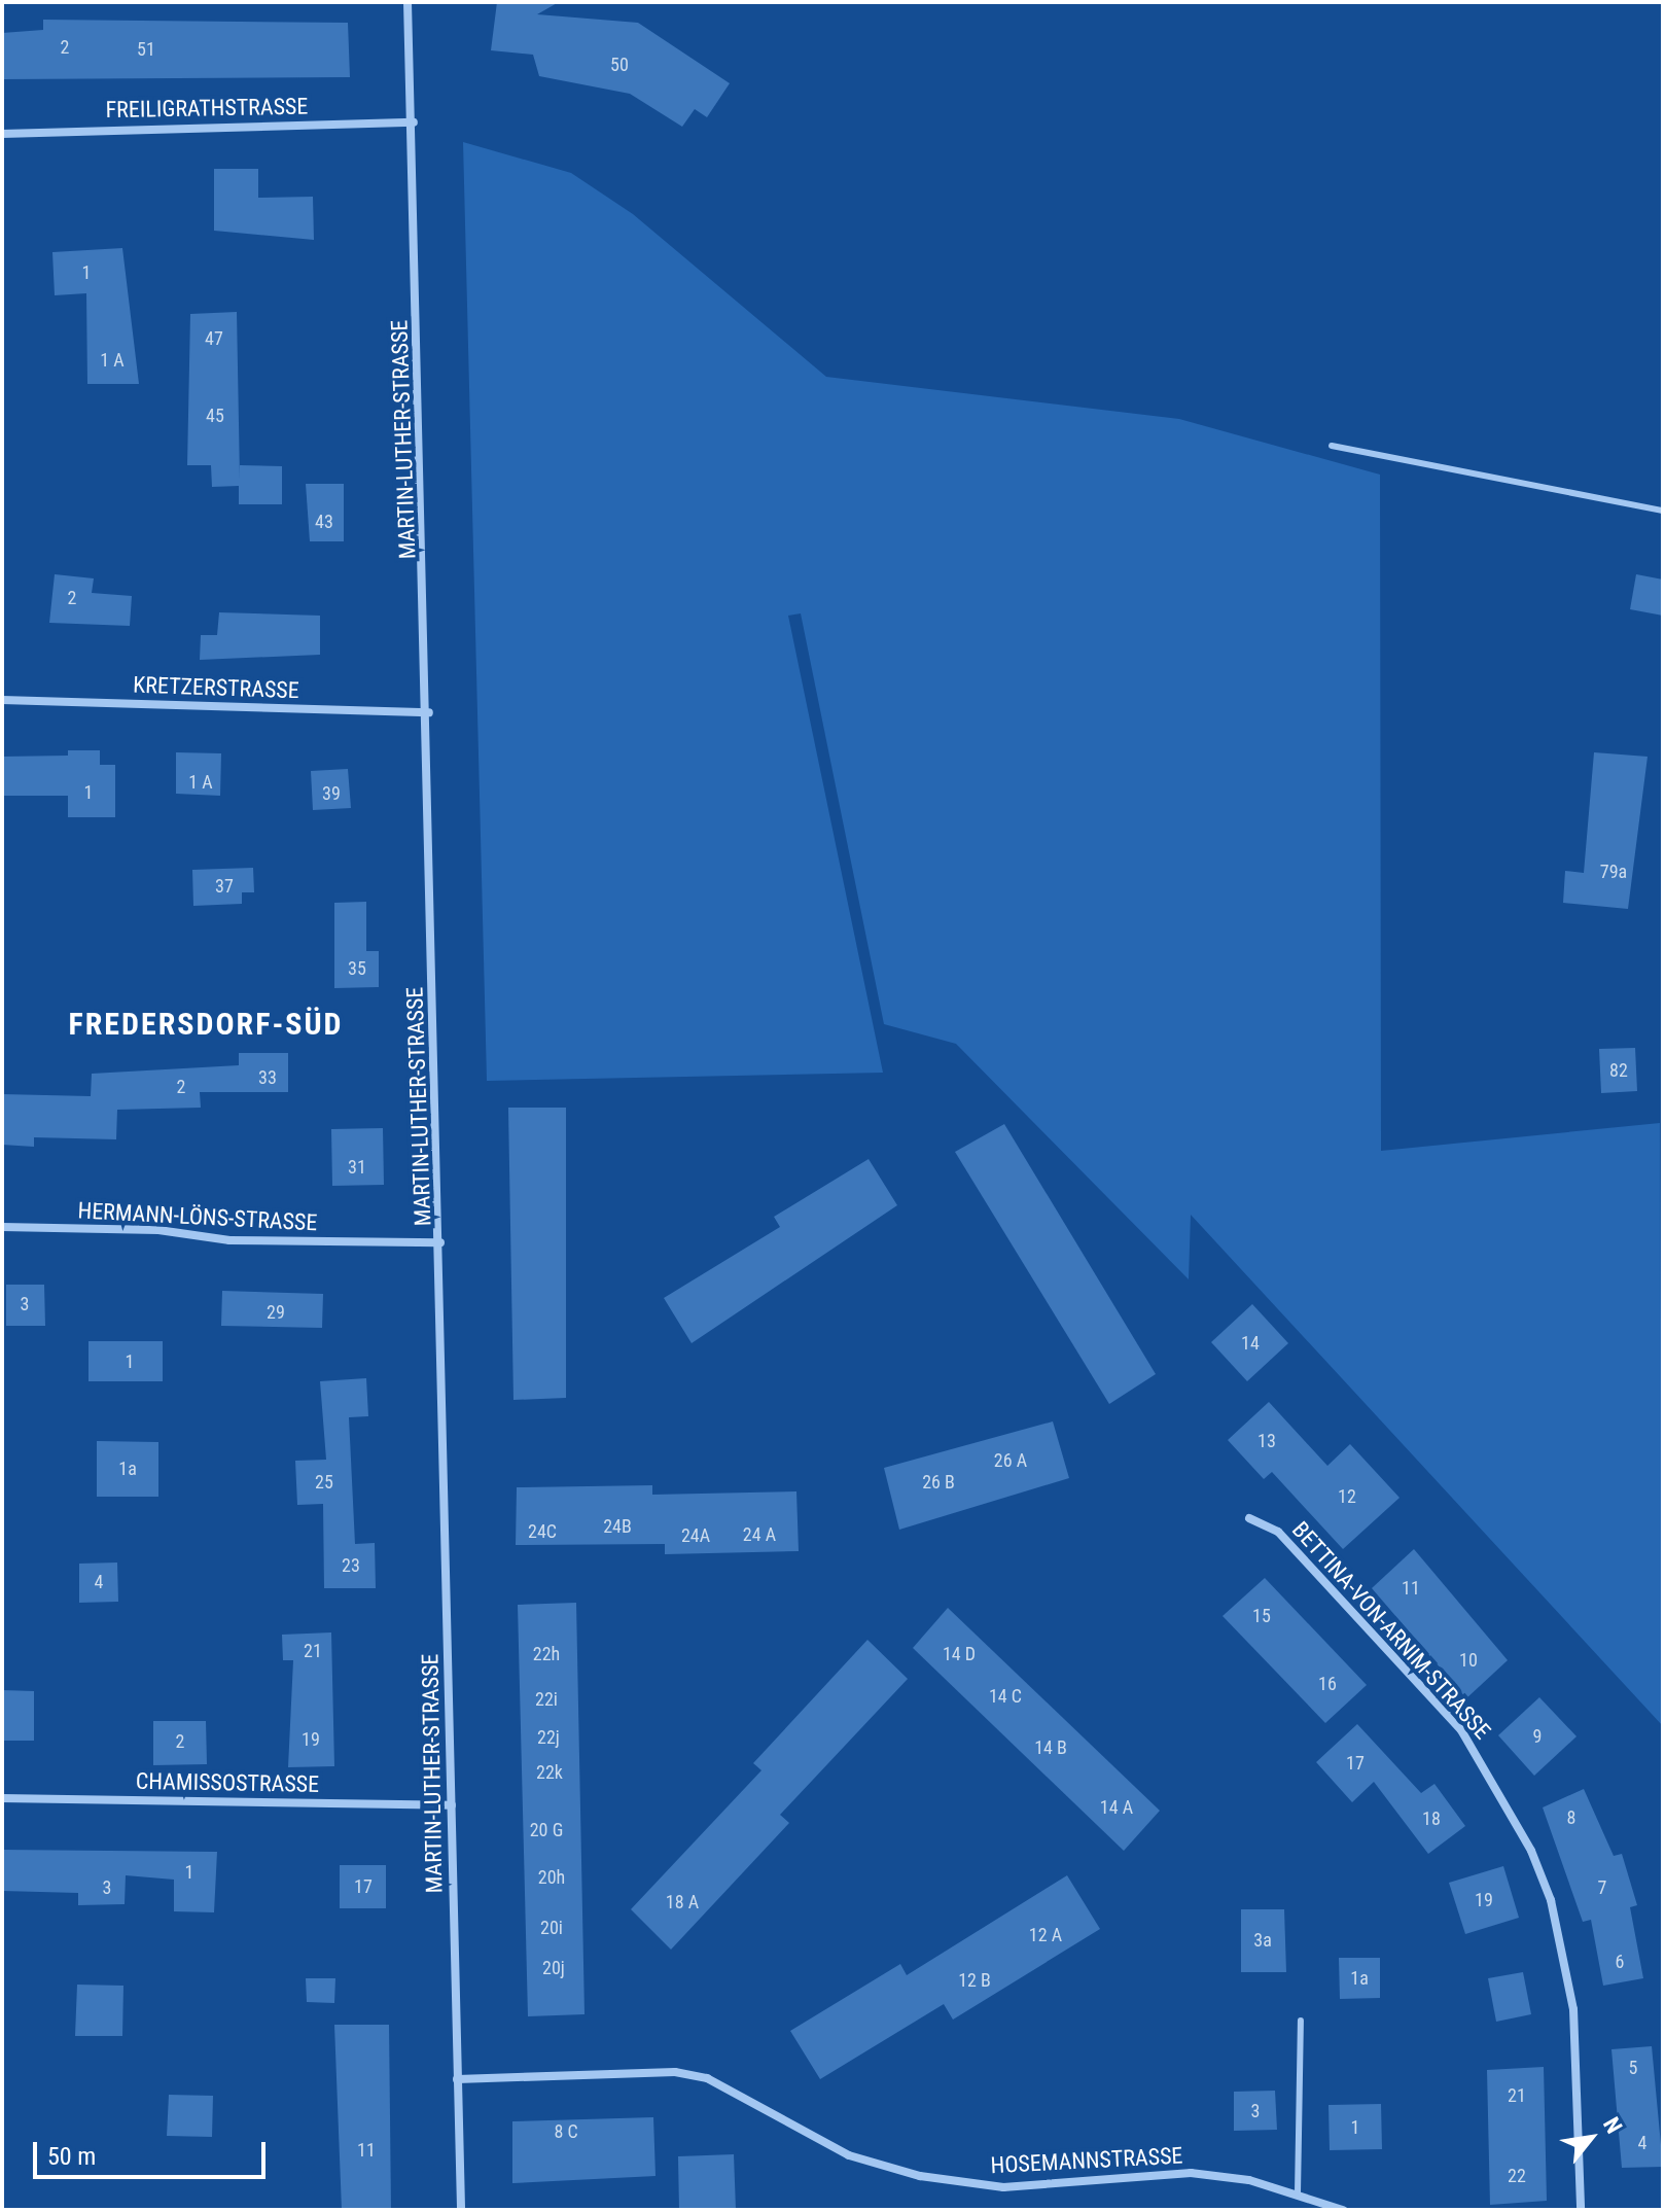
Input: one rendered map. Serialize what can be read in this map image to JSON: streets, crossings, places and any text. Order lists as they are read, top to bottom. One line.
{"streets":{"street":["FREILIGRATHSTRASSE","MARTIN-LUTHER-STRASSE","KRETZERSTRASSE","HERMANN-LÖNS-STRASSE","BETTINA-VON-ARNIM-STRASSE","CHAMISSOSTRASSE","HOSEMANNSTRASSE"]},"crossings":[["FREILIGRATHSTRASSE","MARTIN-LUTHER-STRASSE"],["MARTIN-LUTHER-STRASSE","KRETZERSTRASSE"],["MARTIN-LUTHER-STRASSE","HERMANN-LÖNS-STRASSE"],["MARTIN-LUTHER-STRASSE","CHAMISSOSTRASSE"],["MARTIN-LUTHER-STRASSE","HOSEMANNSTRASSE"]],"districts":["FREDERSDORF-SÜD"],"house_numbers":["2","51","50","1","47","1 A","45","43","2","1 A","1","39","79a","37","35","82","33","2","31","3","29","14","1","13","26 A","1a","25","26 B","12","24B","24C","24 A","24A","23","4","11","15","21","22h","14 D","10","16","14 C","22i","9","22j","19","2","14 B","17","22k","14 A","8","18","20 G","1","20h","17","3","7","19","18 A","20i","12 A","3a","6","20j","1a","12 B","5","21","3","1","8 C","4","11","22"],"scale_bar":"50 m","north":"top right"}
